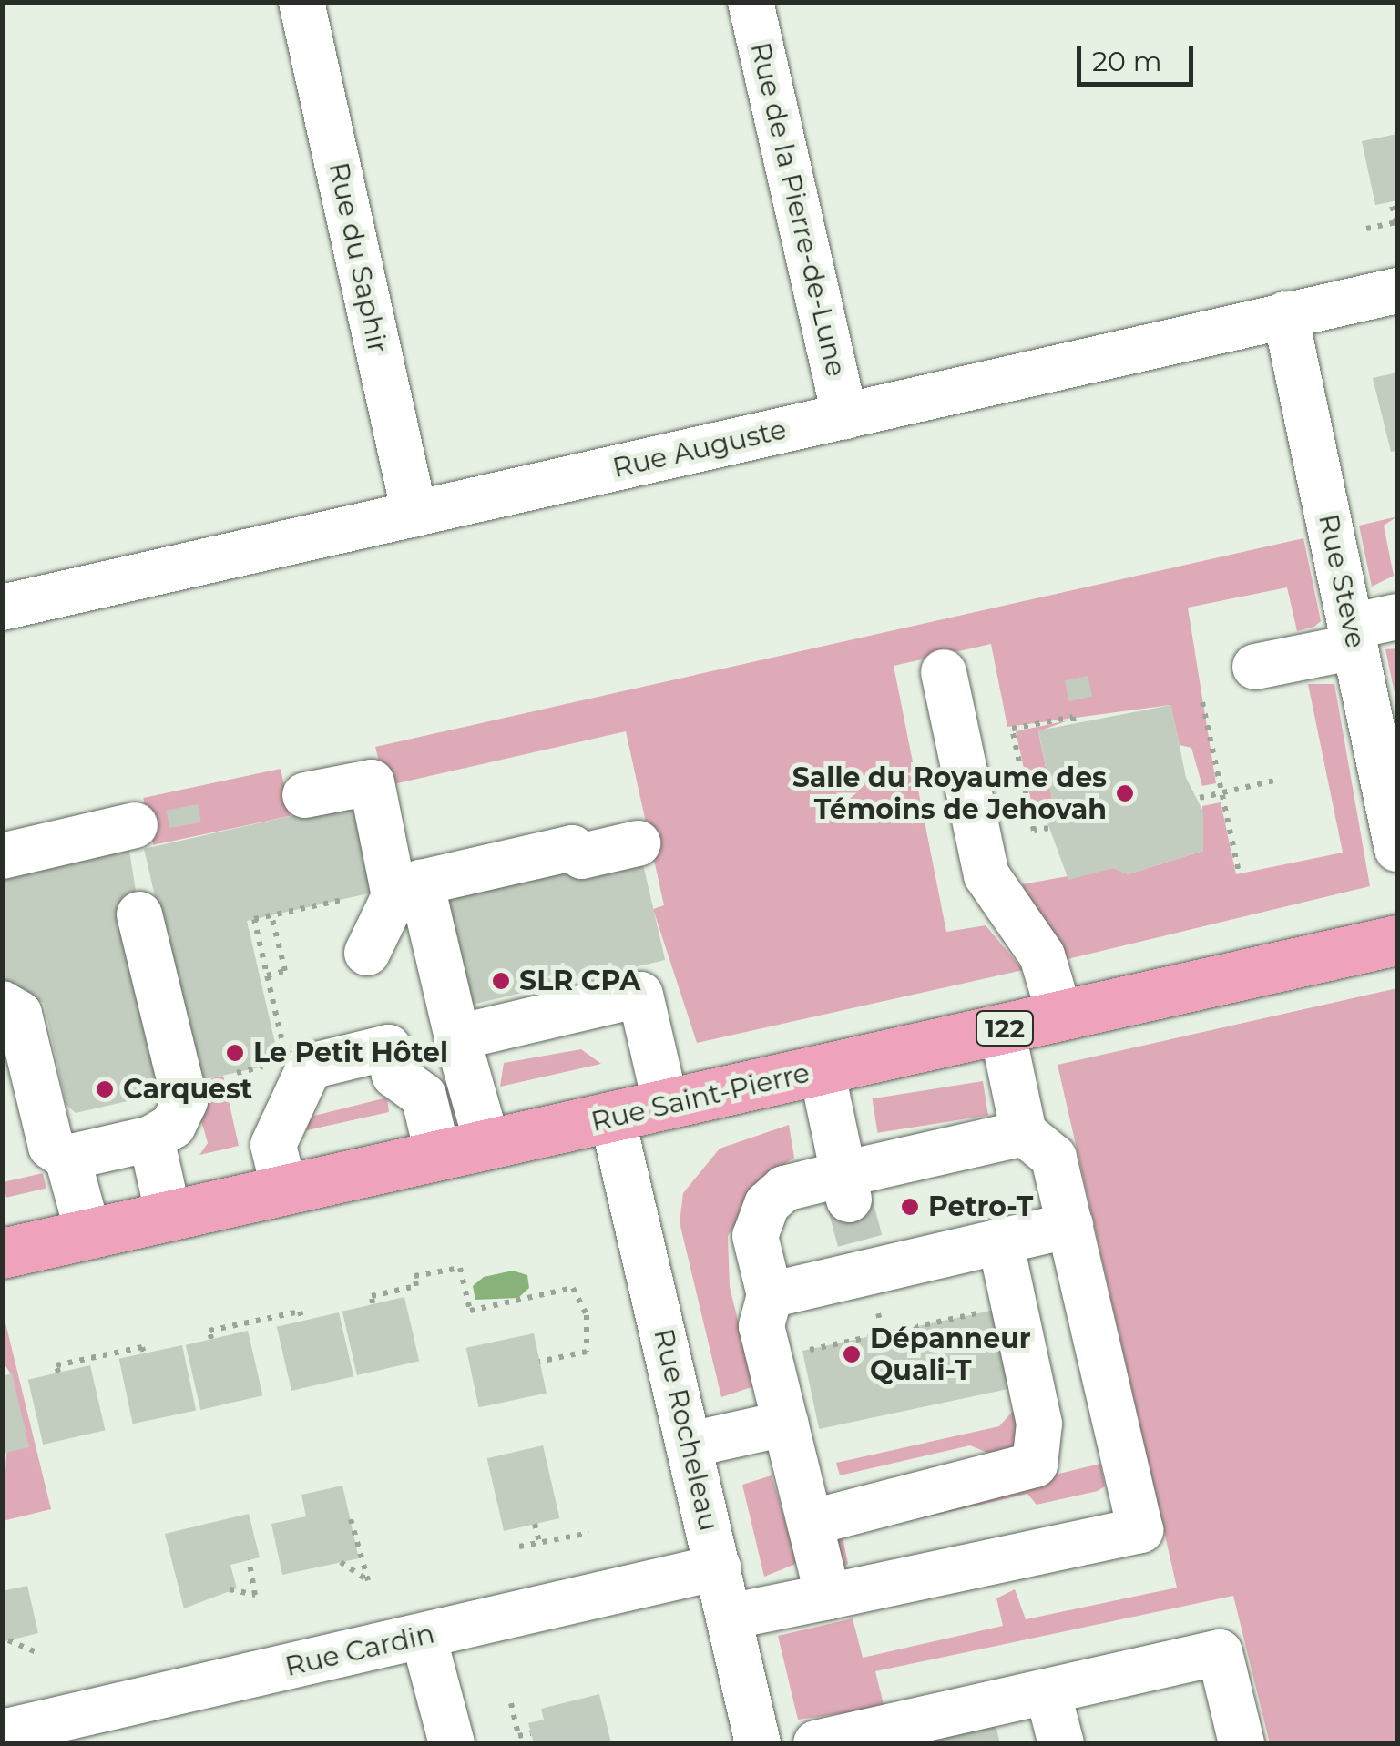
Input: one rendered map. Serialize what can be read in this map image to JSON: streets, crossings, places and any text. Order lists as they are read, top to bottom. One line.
{"streets":{"main road":["122","Rue Saint-Pierre"],"street":["Rue de la Pierre-de-Lune","Rue du Saphir","Rue Auguste","Rue Steve","Rue Rocheleau","Rue Cardin"]},"crossings":[["Rue de la Pierre-de-Lune","Rue Auguste"],["Rue du Saphir","Rue Auguste"],["Rue Auguste","Rue Steve"],["Rue Saint-Pierre","Rue Rocheleau"],["Rue Rocheleau","Rue Cardin"]],"places":["Salle du Royaume des Témoins de Jehovah","SLR CPA","Le Petit Hôtel","Carquest","Petro-T","Dépanneur Quali-T"],"scale_bar":"20 m"}
